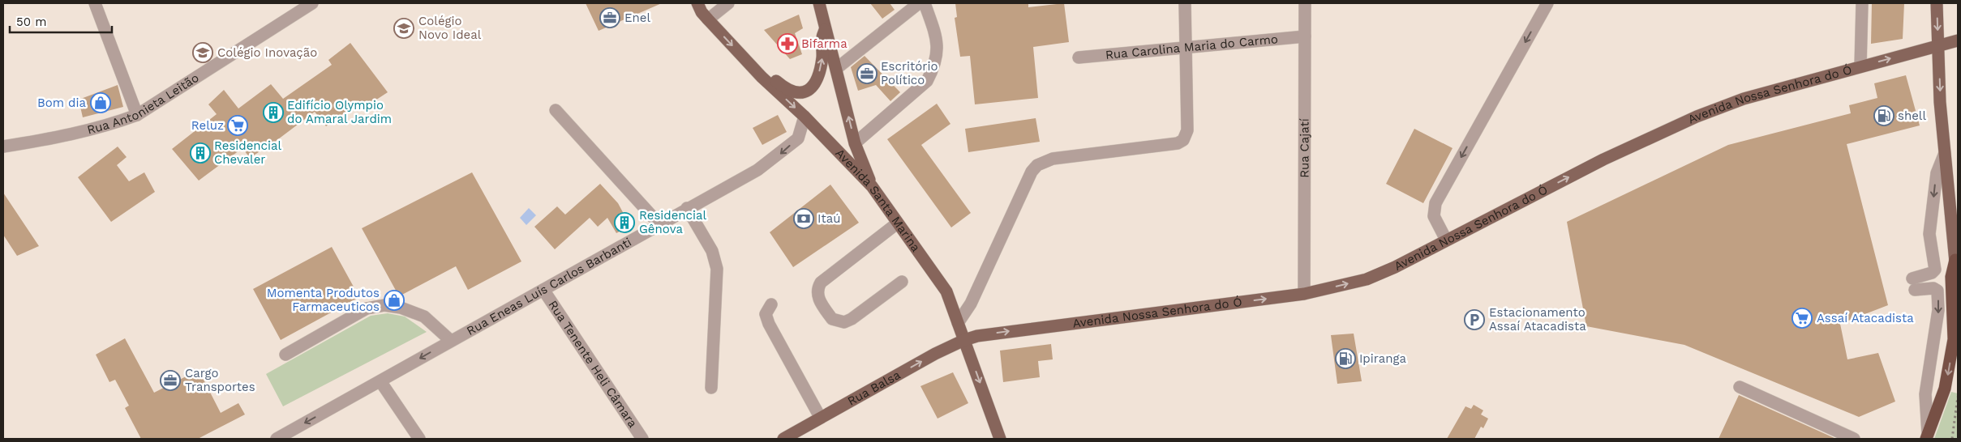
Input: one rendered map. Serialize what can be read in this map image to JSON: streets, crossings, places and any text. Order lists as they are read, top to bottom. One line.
{"streets":{"main road":["Avenida Nossa Senhora do Ó","Avenida Santa Marina","Rua Balsa"],"street":["Rua Carolina Maria do Carmo","Rua Antonieta Leitão","Rua Cajatí","Rua Eneas Luís Carlos Barbanti","Rua Tenente Heli Câmara"]},"crossings":[["Rua Carolina Maria do Carmo","Rua Cajatí"],["Avenida Nossa Senhora do Ó","Rua Cajatí"],["Avenida Nossa Senhora do Ó","Avenida Santa Marina"],["Avenida Nossa Senhora do Ó","Rua Balsa"],["Avenida Santa Marina","Rua Eneas Luís Carlos Barbanti"],["Avenida Santa Marina","Rua Balsa"],["Rua Eneas Luís Carlos Barbanti","Rua Tenente Heli Câmara"]],"one_way":["Avenida Nossa Senhora do Ó","Rua Eneas Luís Carlos Barbanti","Rua Balsa"],"places":{"office":["Enel","Escritório Político","Cargo Transportes"],"school or university":["Colégio Novo Ideal","Colégio Inovação"],"pharmacy":["Bifarma"],"shop":["Bom dia","Momenta Produtos Farmaceuticos"],"building":["Edifício Olympio do Amaral Jardim","Residencial Chevaler","Residencial Gênova"],"fuel station":["shell","Ipiranga"],"supermarket":["Reluz","Assaí Atacadista"],"bank":["Itaú"],"parking":["Estacionamento Assaí Atacadista"]},"scale_bar":"50 m"}
